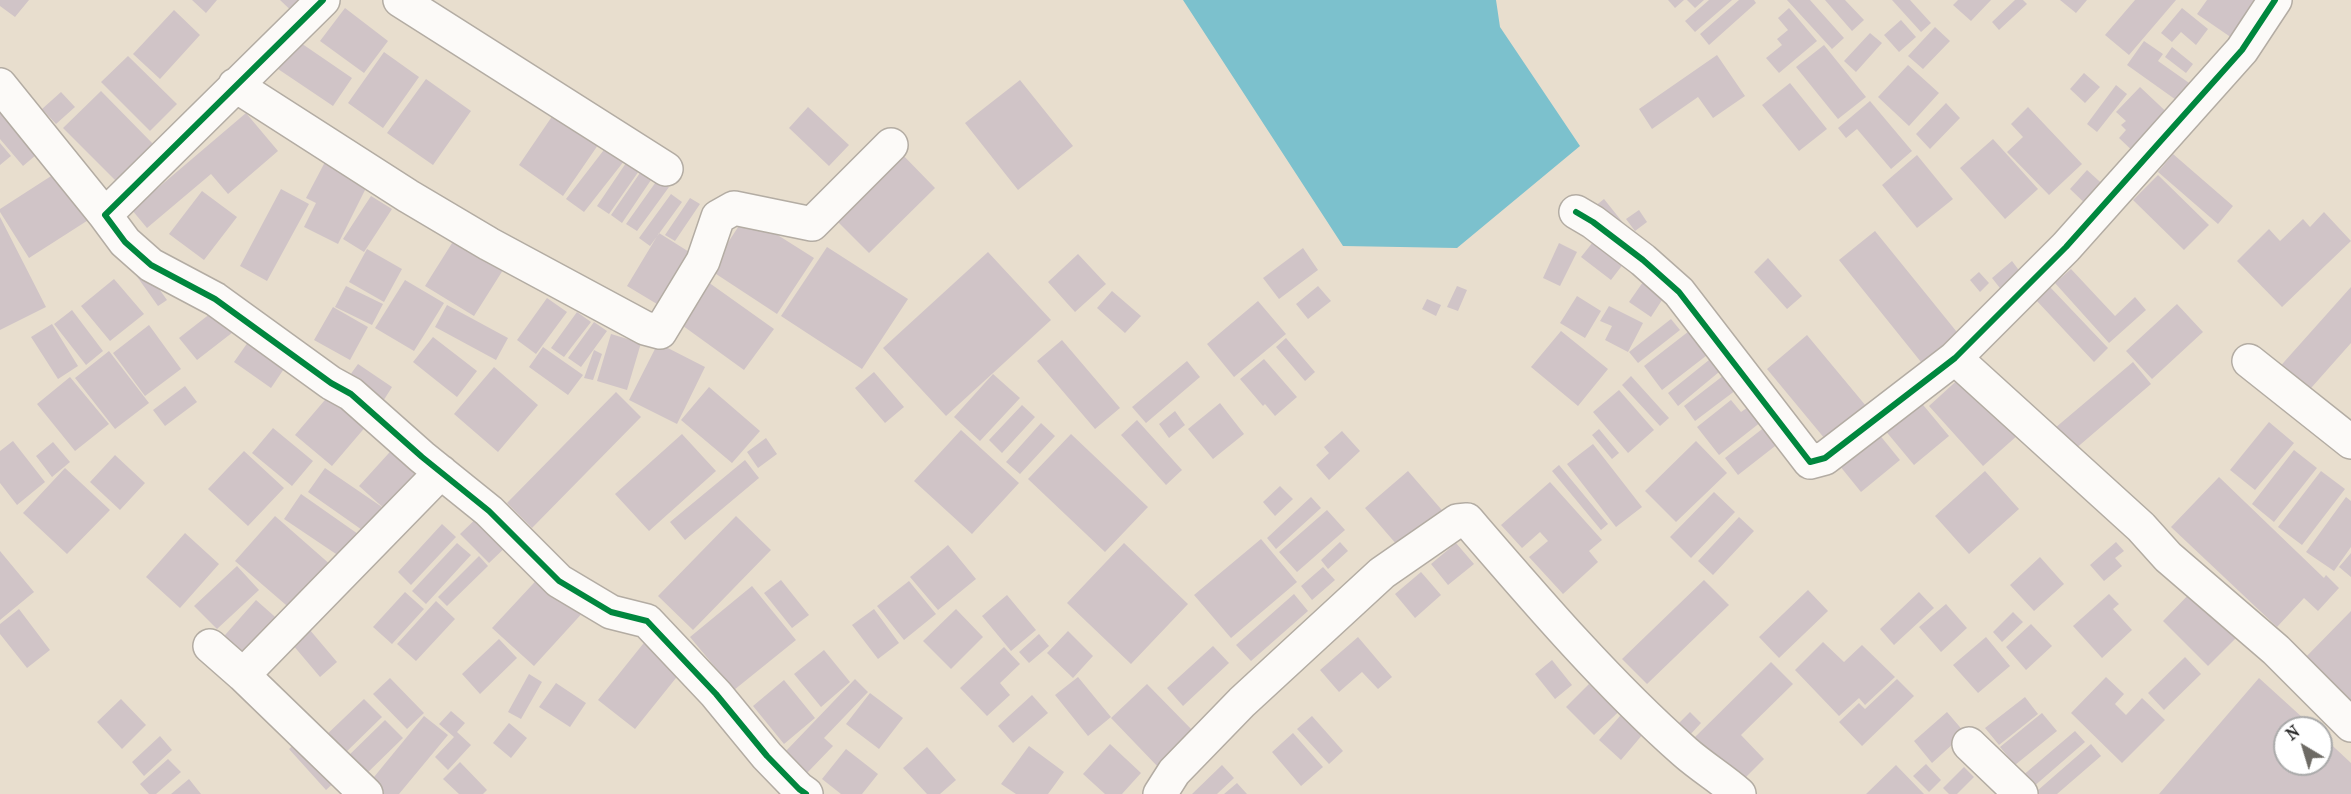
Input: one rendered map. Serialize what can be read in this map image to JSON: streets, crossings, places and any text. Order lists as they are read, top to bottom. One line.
{"north":"top left"}
